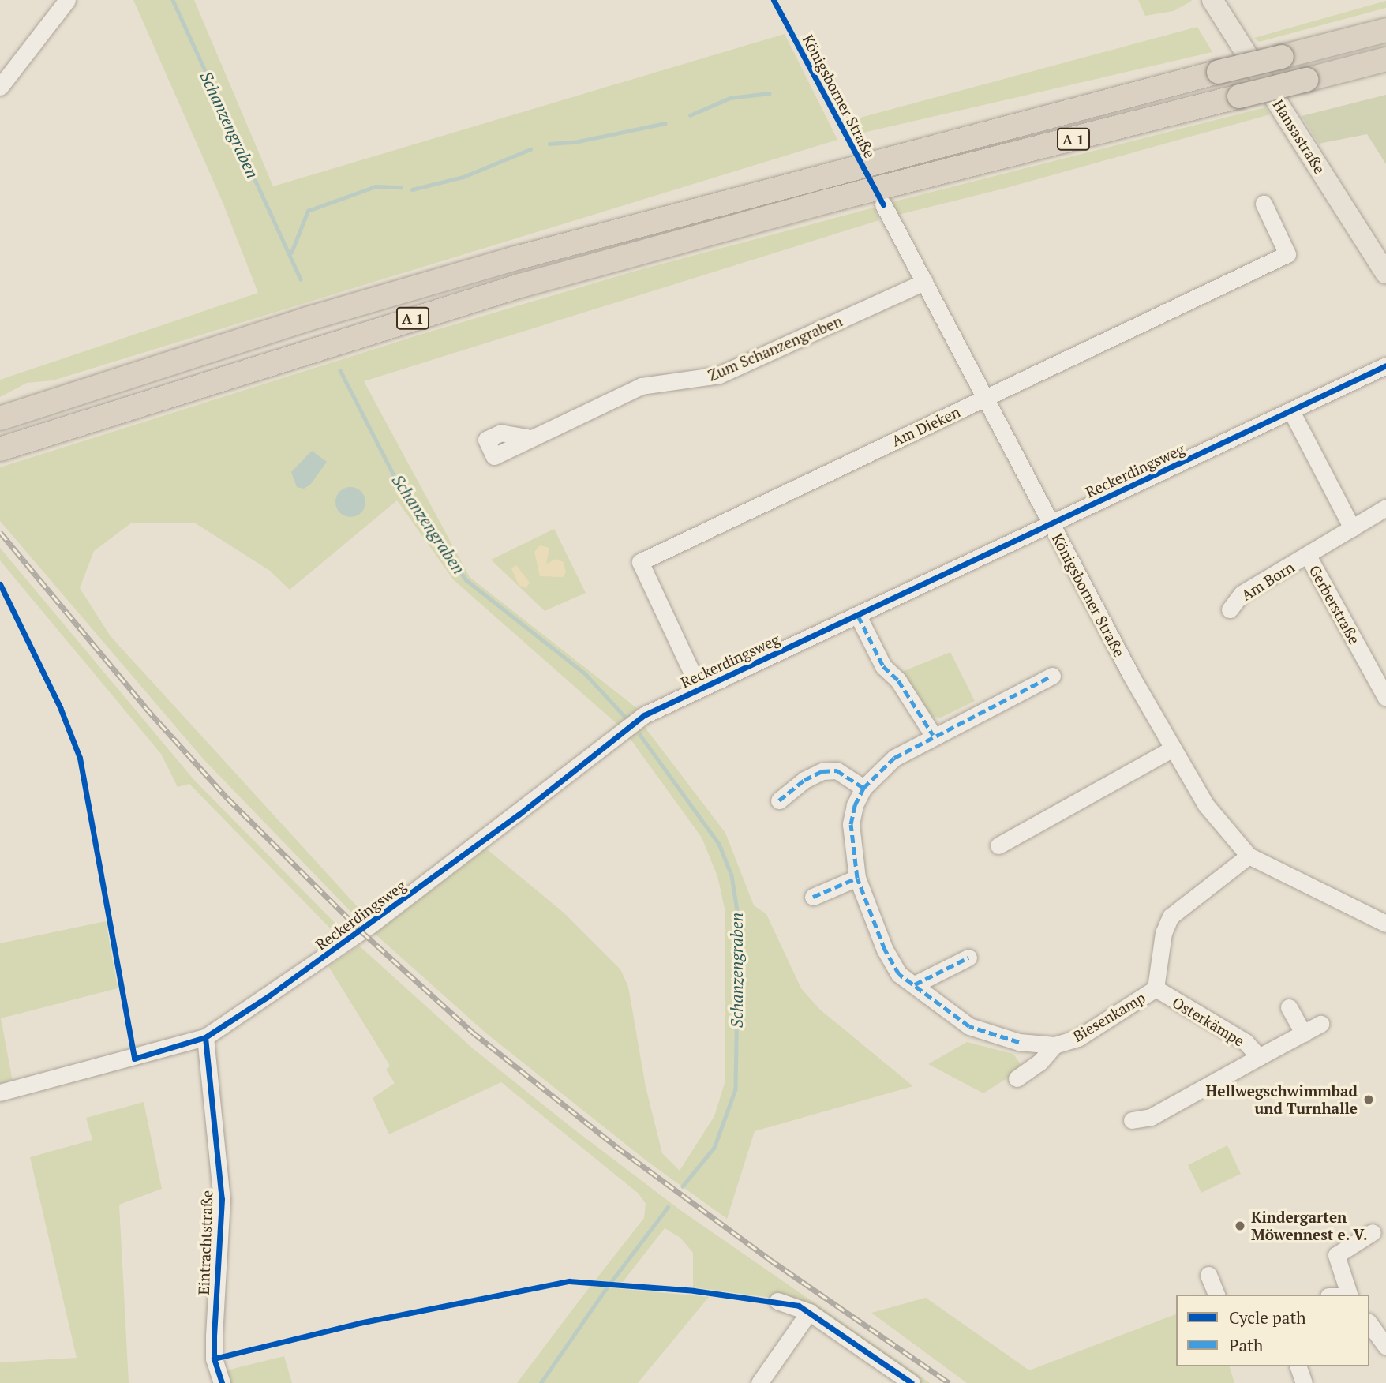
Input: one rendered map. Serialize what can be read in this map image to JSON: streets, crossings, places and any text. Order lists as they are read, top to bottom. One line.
{"streets":{"highway":["A 1"],"main road":["Hansastraße"],"street":["Königsborner Straße","Zum Schanzengraben","Am Dieken","Reckerdingsweg","Am Born","Gerberstraße","Biesenkamp","Osterkämpe","Eintrachtstraße"]},"crossings":[["Königsborner Straße","Zum Schanzengraben"],["Königsborner Straße","Am Dieken"],["Königsborner Straße","Reckerdingsweg"],["Königsborner Straße","Biesenkamp"],["Am Dieken","Reckerdingsweg"],["Reckerdingsweg","Eintrachtstraße"],["Am Born","Gerberstraße"],["Biesenkamp","Osterkämpe"]],"water":["Schanzengraben"],"places":["Hellwegschwimmbad und Turnhalle","Kindergarten Möwennest e. V."],"legend":["Cycle path","Path"]}
